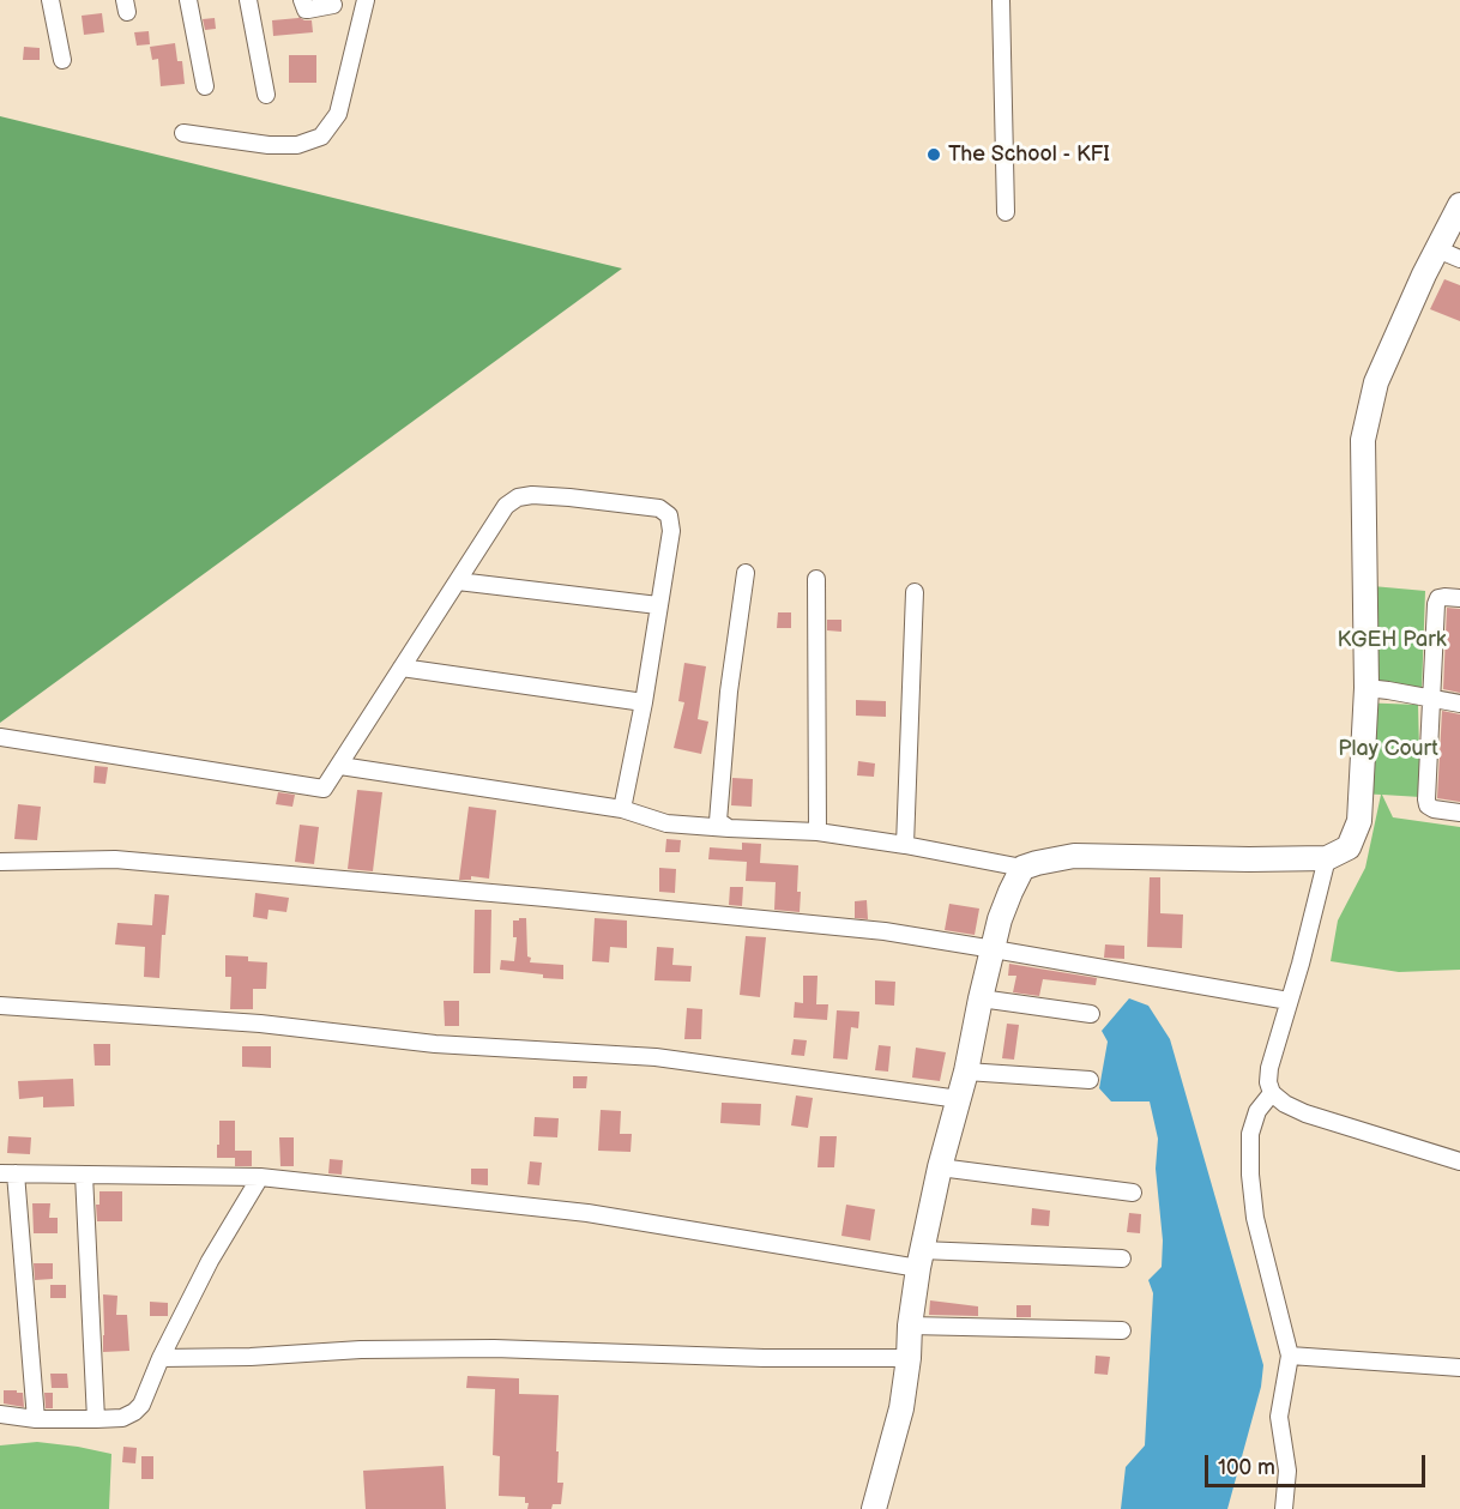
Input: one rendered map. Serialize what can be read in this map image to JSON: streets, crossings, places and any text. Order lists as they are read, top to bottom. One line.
{"parks":["KGEH Park","Play Court"],"places":["The School - KFI"],"scale_bar":"100 m"}
